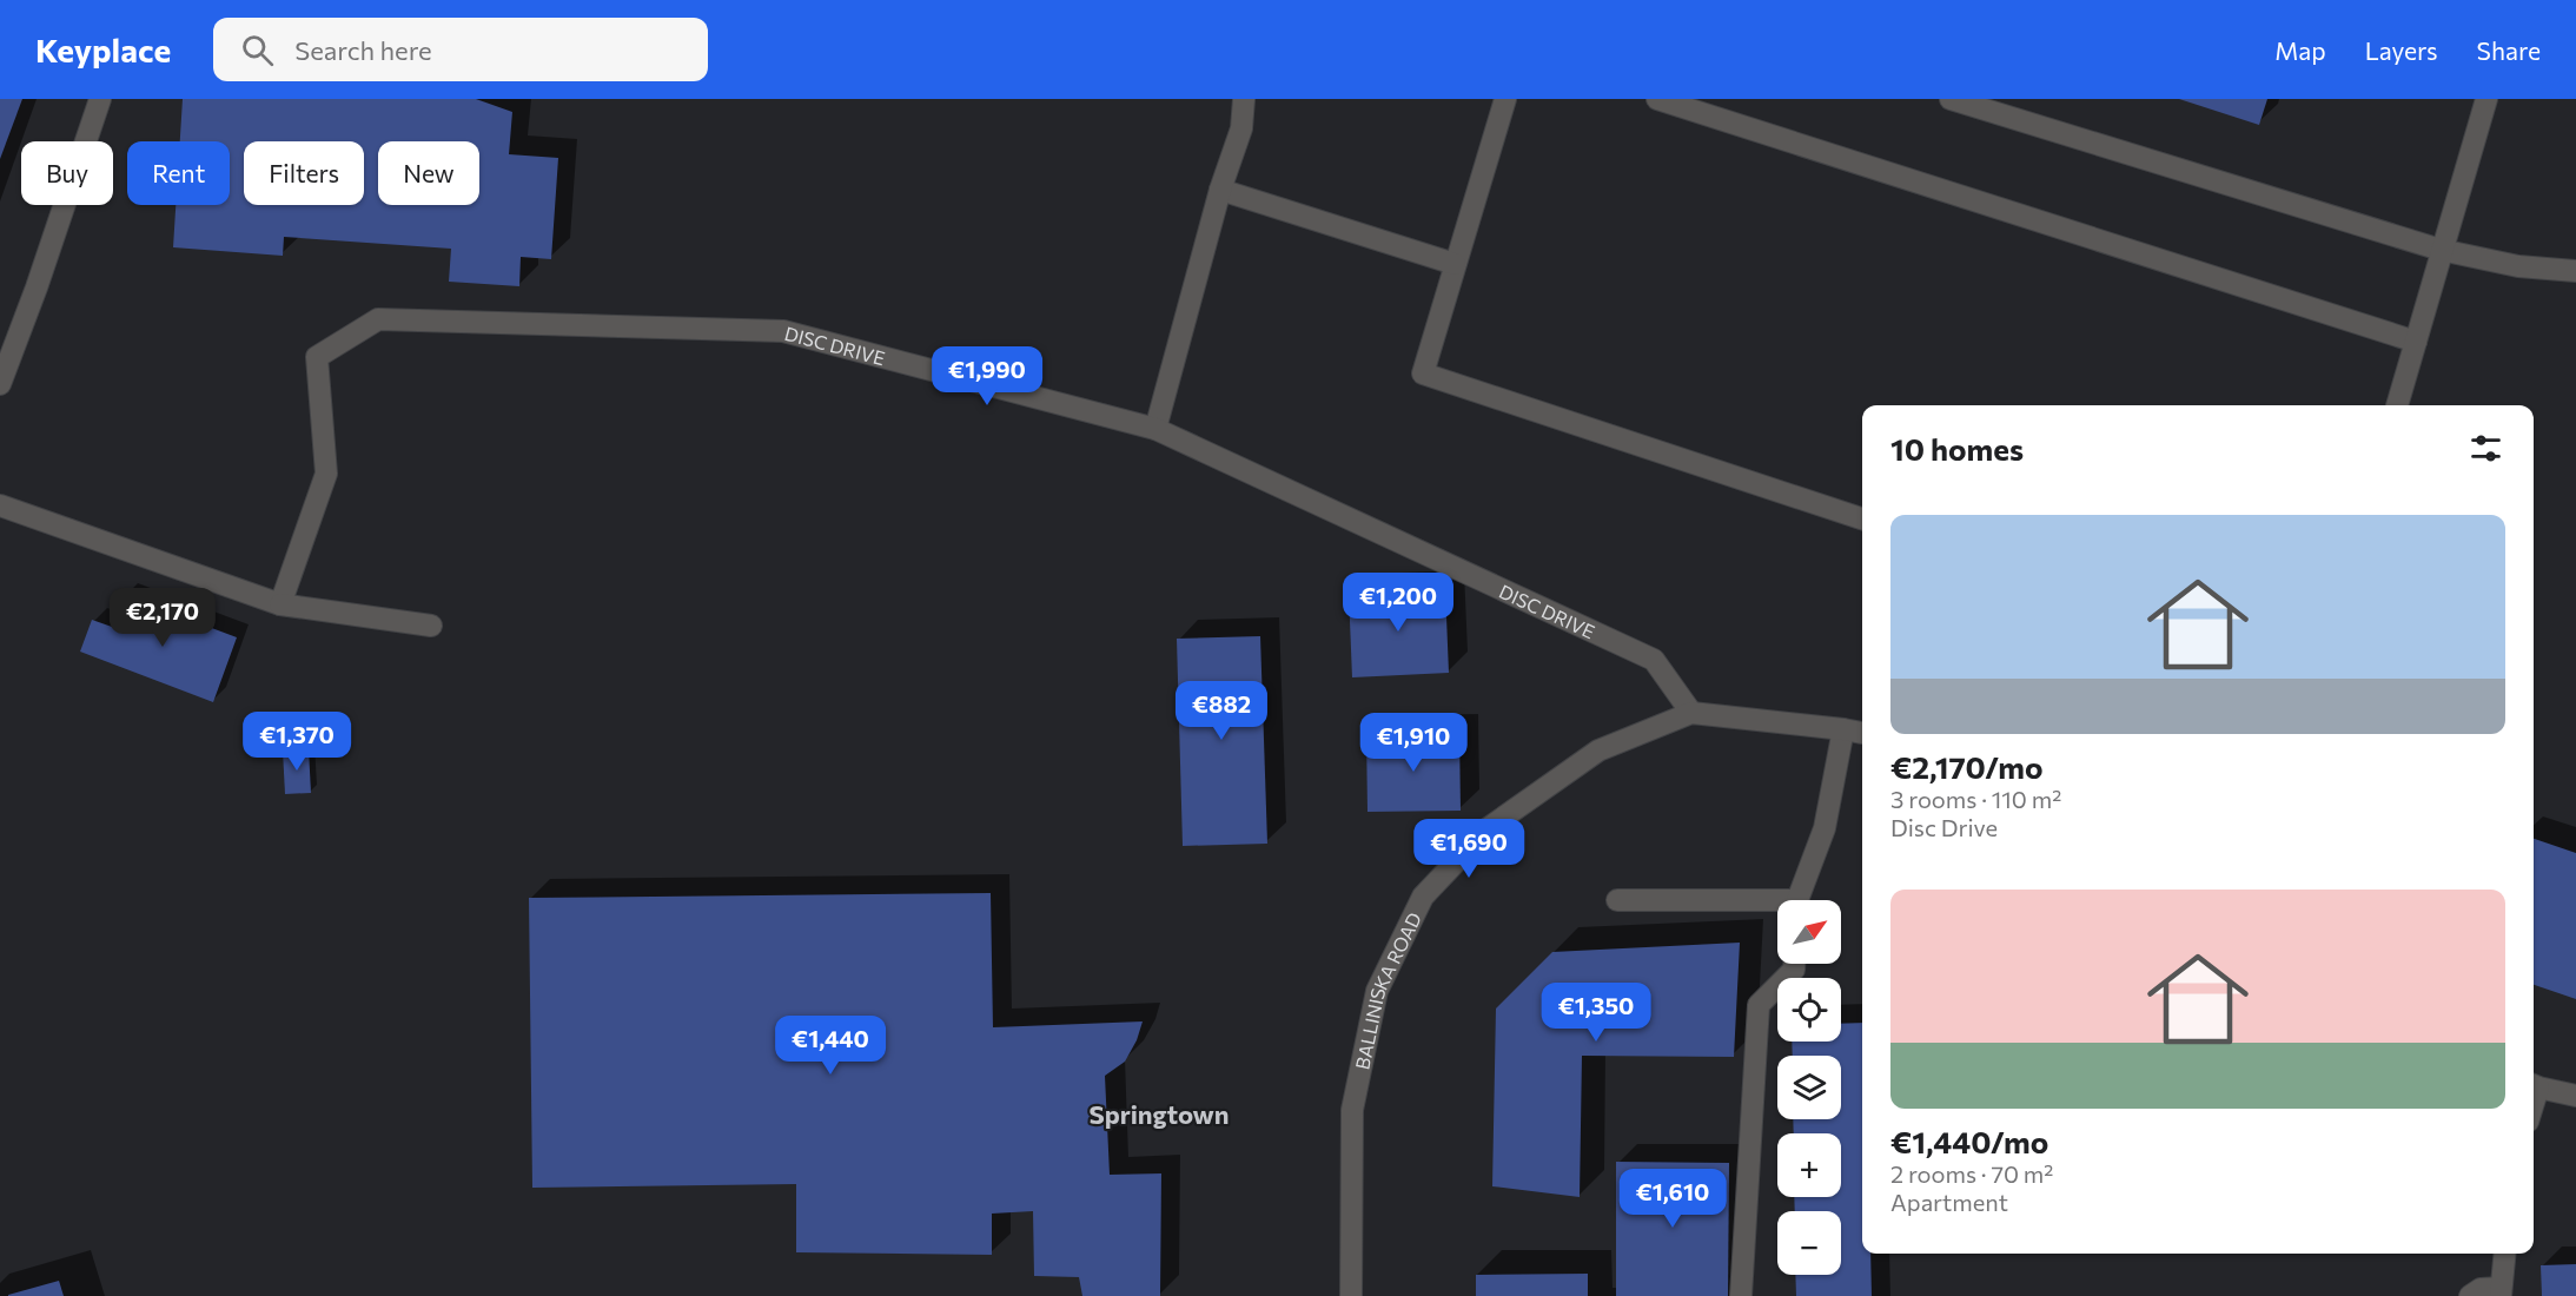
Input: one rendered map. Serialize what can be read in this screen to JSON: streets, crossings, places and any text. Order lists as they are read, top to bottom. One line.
{"streets":{"street":["DISC DRIVE","BALLINISKA ROAD"]},"crossings":[["DISC DRIVE","BALLINISKA ROAD"]],"districts":["Springtown"],"north":"top right","page":{"header":"Keyplace","search":"Search here","nav":["Map","Layers","Share"],"chip":["Buy","Rent","Filters","New"],"price":["€1,990","€1,200","€2,170","€882","€1,370","€1,910","€1,690","€1,350","€1,440","€1,610"],"heading":"10 homes","list":[{"name":"€2,170/mo","note":"3 rooms · 110 m² · Disc Drive"},{"name":"€1,440/mo","note":"2 rooms · 70 m² · Apartment"}],"map_buttons":["+","−"]}}
